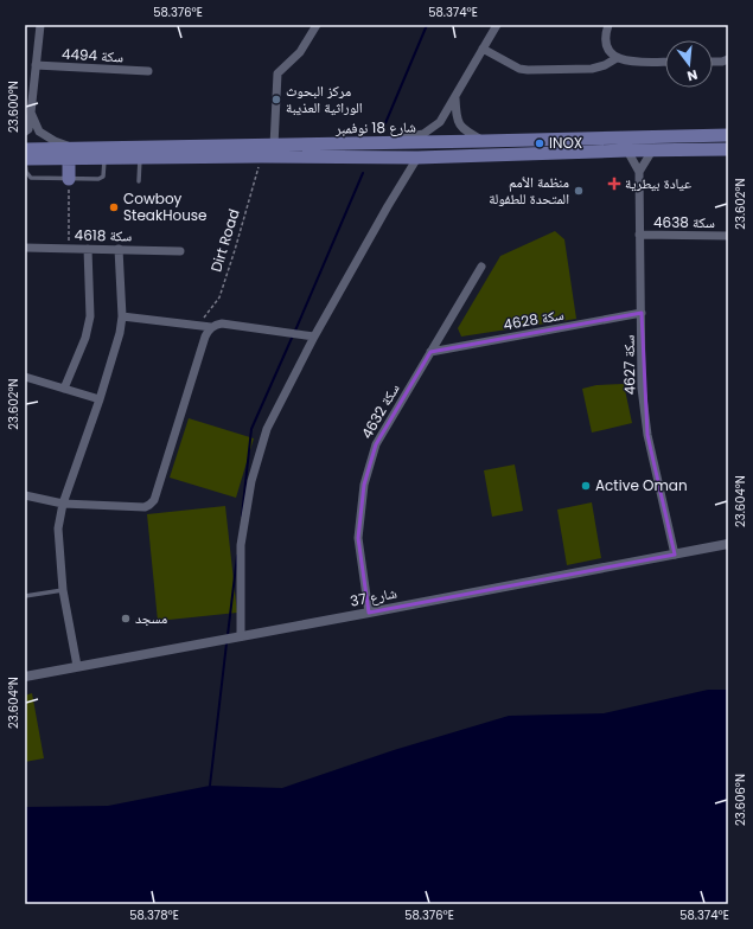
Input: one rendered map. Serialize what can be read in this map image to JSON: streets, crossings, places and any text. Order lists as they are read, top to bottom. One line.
{"streets":{"main road":["شارع 18 نوفمبر"],"street":["سكة 4494","سكة 4638","سكة 4618","سكة 4628","سكة 4627","سكة 4632","شارع 37"],"path":["Dirt Road"]},"crossings":[["شارع 18 نوفمبر","Dirt Road"],["شارع 18 نوفمبر","سكة 4627"],["سكة 4638","سكة 4627"],["سكة 4628","سكة 4627"],["سكة 4628","سكة 4632"],["سكة 4627","شارع 37"],["سكة 4632","شارع 37"]],"places":{"other":["مركز البحوث الوراثية العذيبة","INOX","منظمة الأمم المتحدة للطفولة","Cowboy SteakHouse","Active Oman","مسجد"],"health":["عيادة بيطرية"]},"north":"bottom","coordinates":["58.376°E","58.374°E","23.600°N","23.602°N","23.604°N","23.606°N","58.378°E"]}
